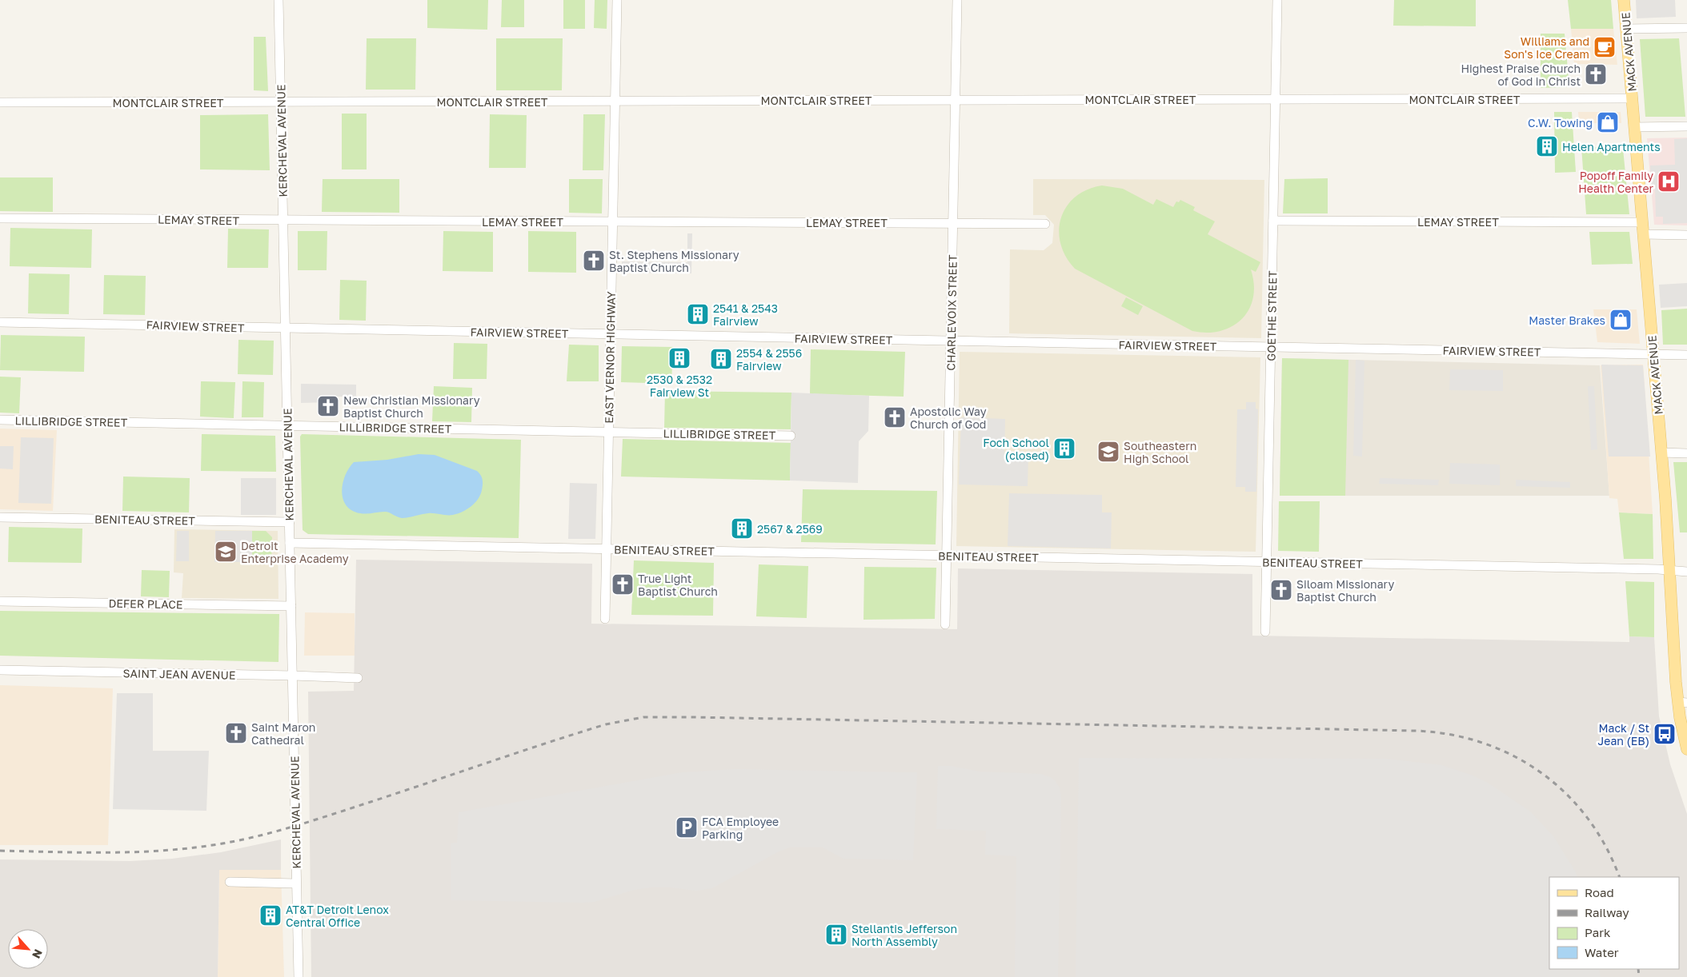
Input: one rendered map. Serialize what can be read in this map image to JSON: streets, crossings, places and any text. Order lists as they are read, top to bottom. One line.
{"streets":{"main road":["MACK AVENUE"],"street":["MONTCLAIR STREET","KERCHEVAL AVENUE","LEMAY STREET","CHARLEVOIX STREET","GOETHE STREET","FAIRVIEW STREET","EAST VERNOR HIGHWAY","LILLIBRIDGE STREET","BENITEAU STREET","DEFER PLACE","SAINT JEAN AVENUE"]},"crossings":[["MACK AVENUE","MONTCLAIR STREET"],["MACK AVENUE","LEMAY STREET"],["MACK AVENUE","FAIRVIEW STREET"],["MACK AVENUE","BENITEAU STREET"],["MONTCLAIR STREET","KERCHEVAL AVENUE"],["MONTCLAIR STREET","CHARLEVOIX STREET"],["MONTCLAIR STREET","GOETHE STREET"],["MONTCLAIR STREET","EAST VERNOR HIGHWAY"],["KERCHEVAL AVENUE","LEMAY STREET"],["KERCHEVAL AVENUE","FAIRVIEW STREET"],["KERCHEVAL AVENUE","LILLIBRIDGE STREET"],["KERCHEVAL AVENUE","BENITEAU STREET"],["KERCHEVAL AVENUE","DEFER PLACE"],["KERCHEVAL AVENUE","SAINT JEAN AVENUE"],["LEMAY STREET","CHARLEVOIX STREET"],["LEMAY STREET","GOETHE STREET"],["LEMAY STREET","EAST VERNOR HIGHWAY"],["CHARLEVOIX STREET","FAIRVIEW STREET"],["CHARLEVOIX STREET","BENITEAU STREET"],["GOETHE STREET","FAIRVIEW STREET"],["GOETHE STREET","BENITEAU STREET"],["FAIRVIEW STREET","EAST VERNOR HIGHWAY"],["EAST VERNOR HIGHWAY","LILLIBRIDGE STREET"],["EAST VERNOR HIGHWAY","BENITEAU STREET"]],"places":{"cafe":["Williams and Son's Ice Cream"],"church":["Highest Praise Church of God in Christ","St. Stephens Missionary Baptist Church","New Christian Missionary Baptist Church","Apostolic Way Church of God","True Light Baptist Church","Siloam Missionary Baptist Church","Saint Maron Cathedral"],"shop":["C.W. Towing","Master Brakes"],"building":["Helen Apartments","2541 & 2543 Fairview","2530 & 2532 Fairview St","2554 & 2556 Fairview","Foch School (closed)","2567 & 2569","AT&T Detroit Lenox Central Office","Stellantis Jefferson North Assembly"],"hospital":["Popoff Family Health Center"],"school or university":["Southeastern High School","Detroit Enterprise Academy"],"bus stop":["Mack / St Jean (EB)"],"parking":["FCA Employee Parking"]},"legend":["Road","Railway","Park","Water"],"north":"bottom right"}
